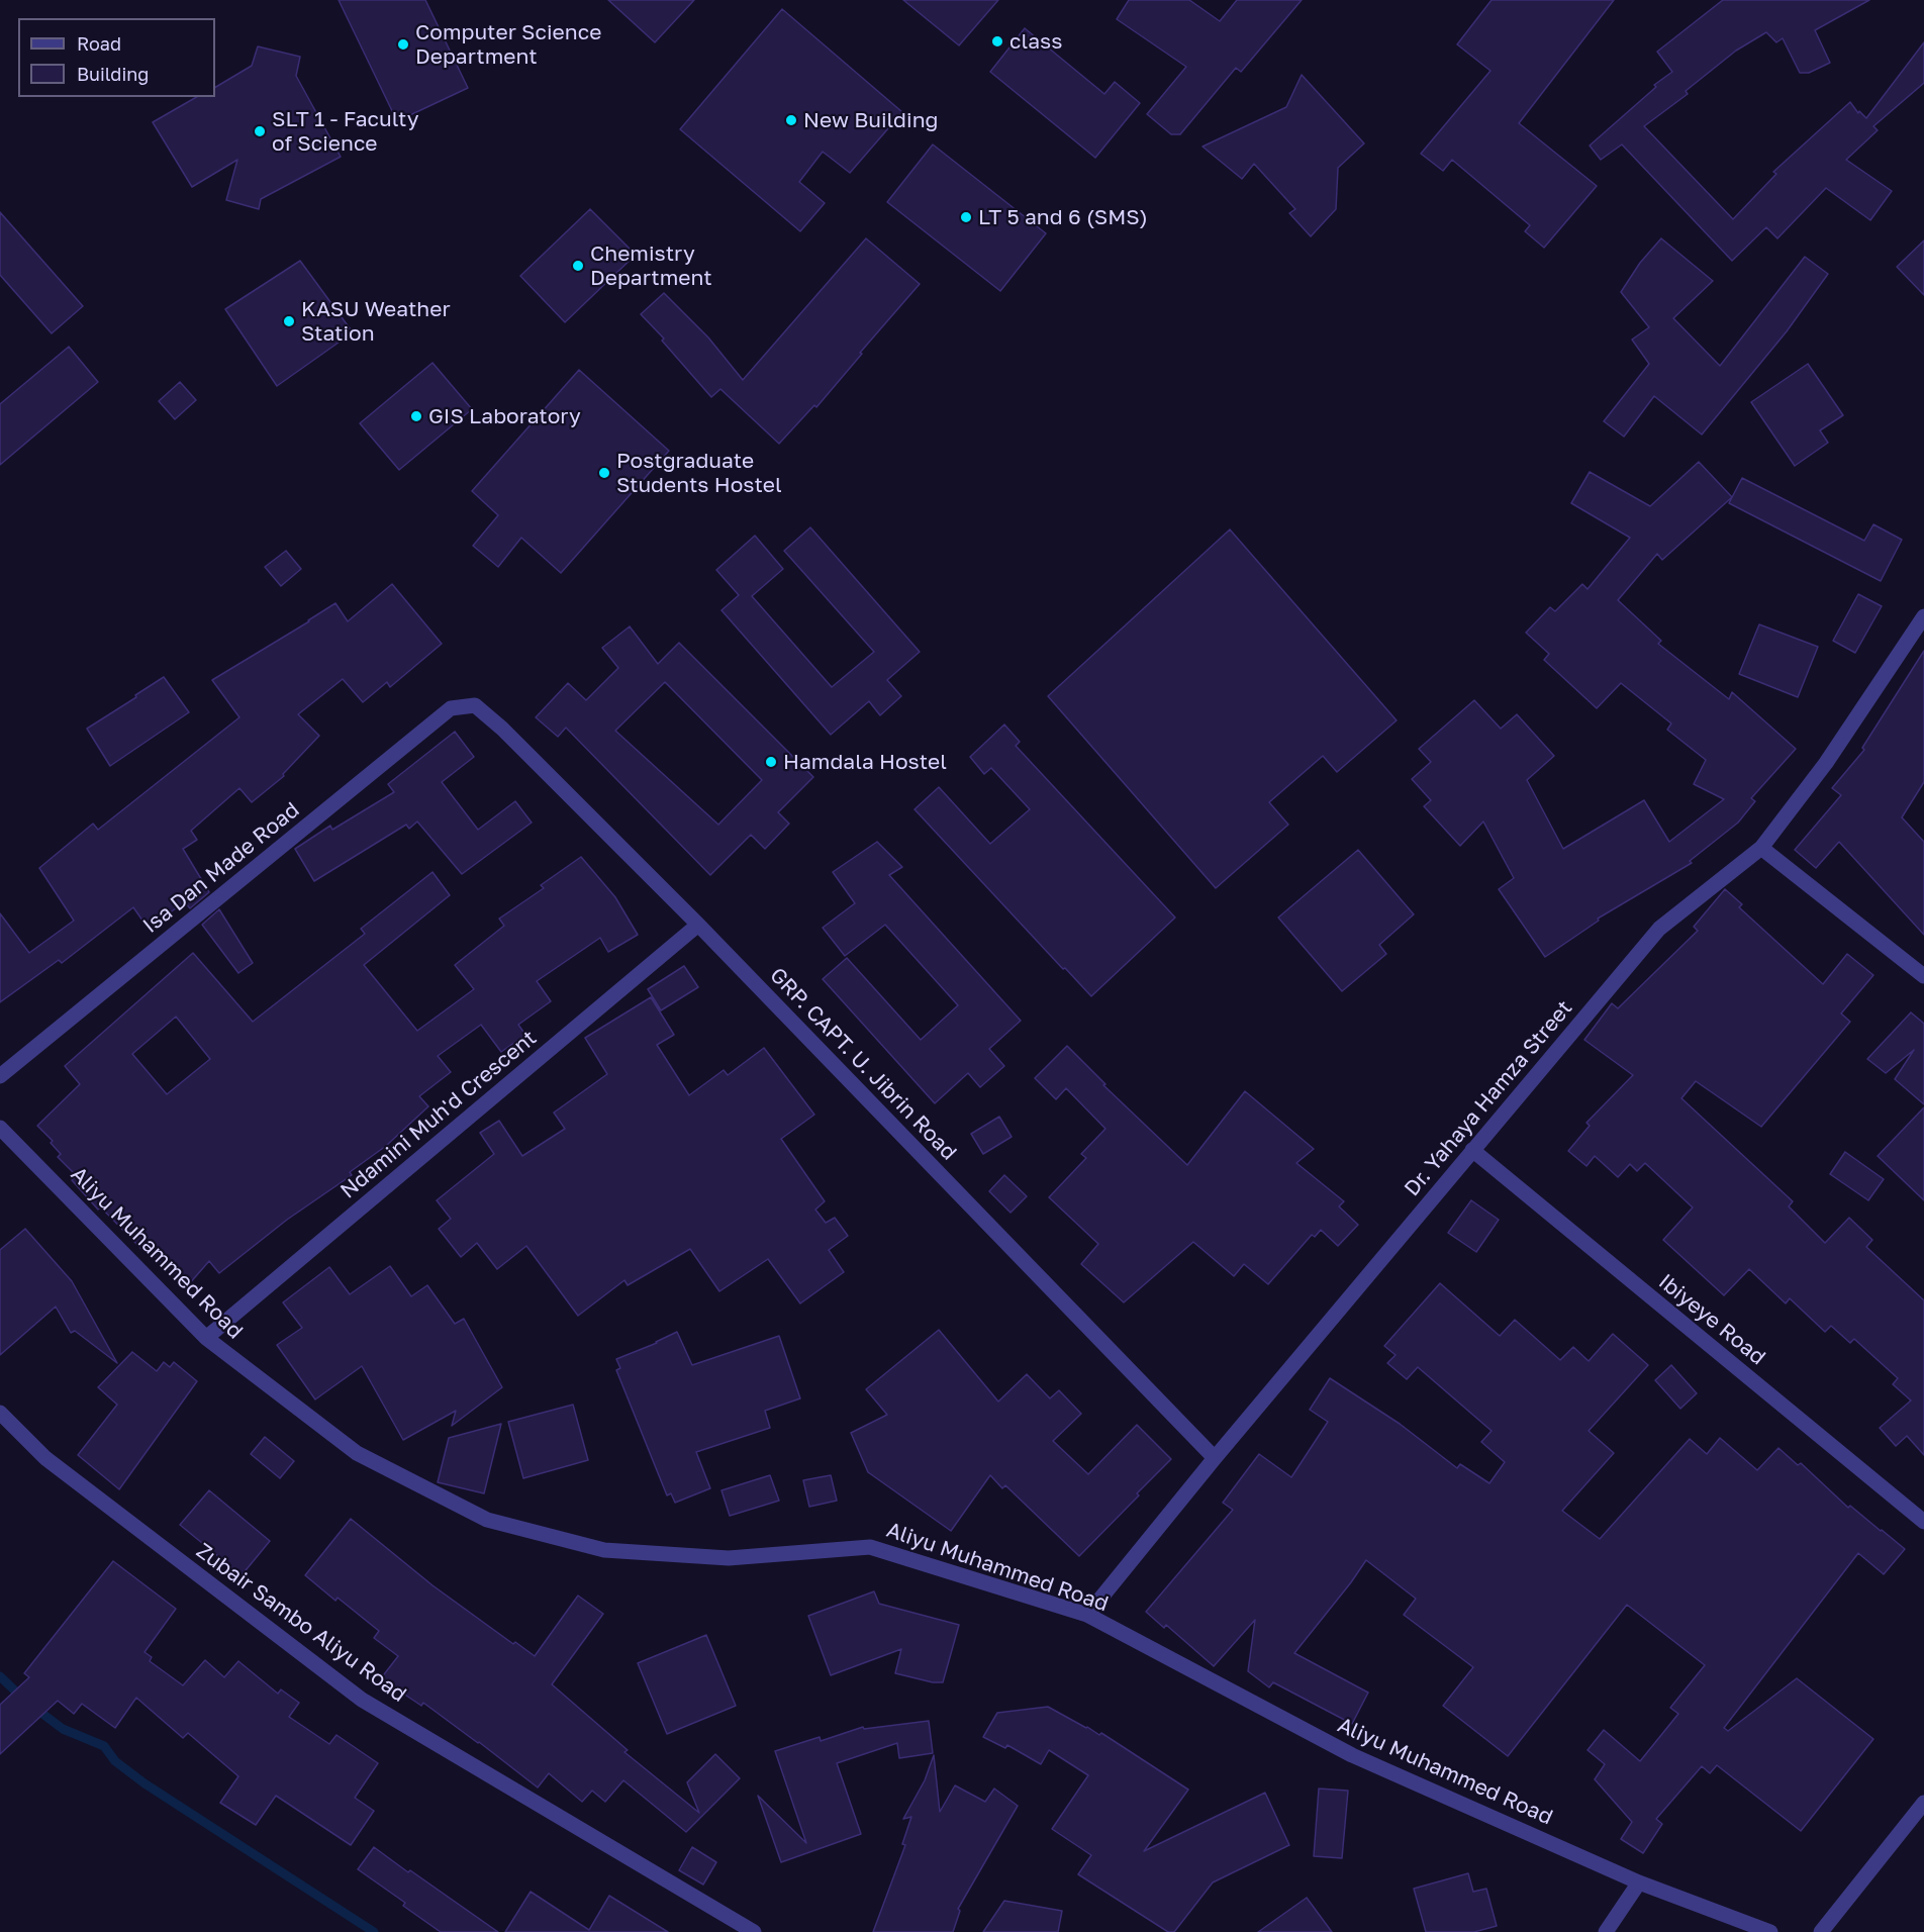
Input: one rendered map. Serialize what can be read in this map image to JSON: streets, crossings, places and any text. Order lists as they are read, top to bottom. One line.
{"streets":{"street":["Isa Dan Made Road","GRP. CAPT. U. Jibrin Road","Dr. Yahaya Hamza Street","Ndamini Muh'd Crescent","Aliyu Muhammed Road","Ibiyeye Road","Zubair Sambo Aliyu Road"]},"crossings":[["Isa Dan Made Road","GRP. CAPT. U. Jibrin Road"],["GRP. CAPT. U. Jibrin Road","Dr. Yahaya Hamza Street"],["GRP. CAPT. U. Jibrin Road","Ndamini Muh'd Crescent"],["Dr. Yahaya Hamza Street","Aliyu Muhammed Road"],["Dr. Yahaya Hamza Street","Ibiyeye Road"],["Ndamini Muh'd Crescent","Aliyu Muhammed Road"]],"places":["class","Computer Science Department","New Building","SLT 1 - Faculty of Science","LT 5 and 6 (SMS)","Chemistry Department","KASU Weather Station","GIS Laboratory","Postgraduate Students Hostel","Hamdala Hostel"],"legend":["Road","Building"]}
